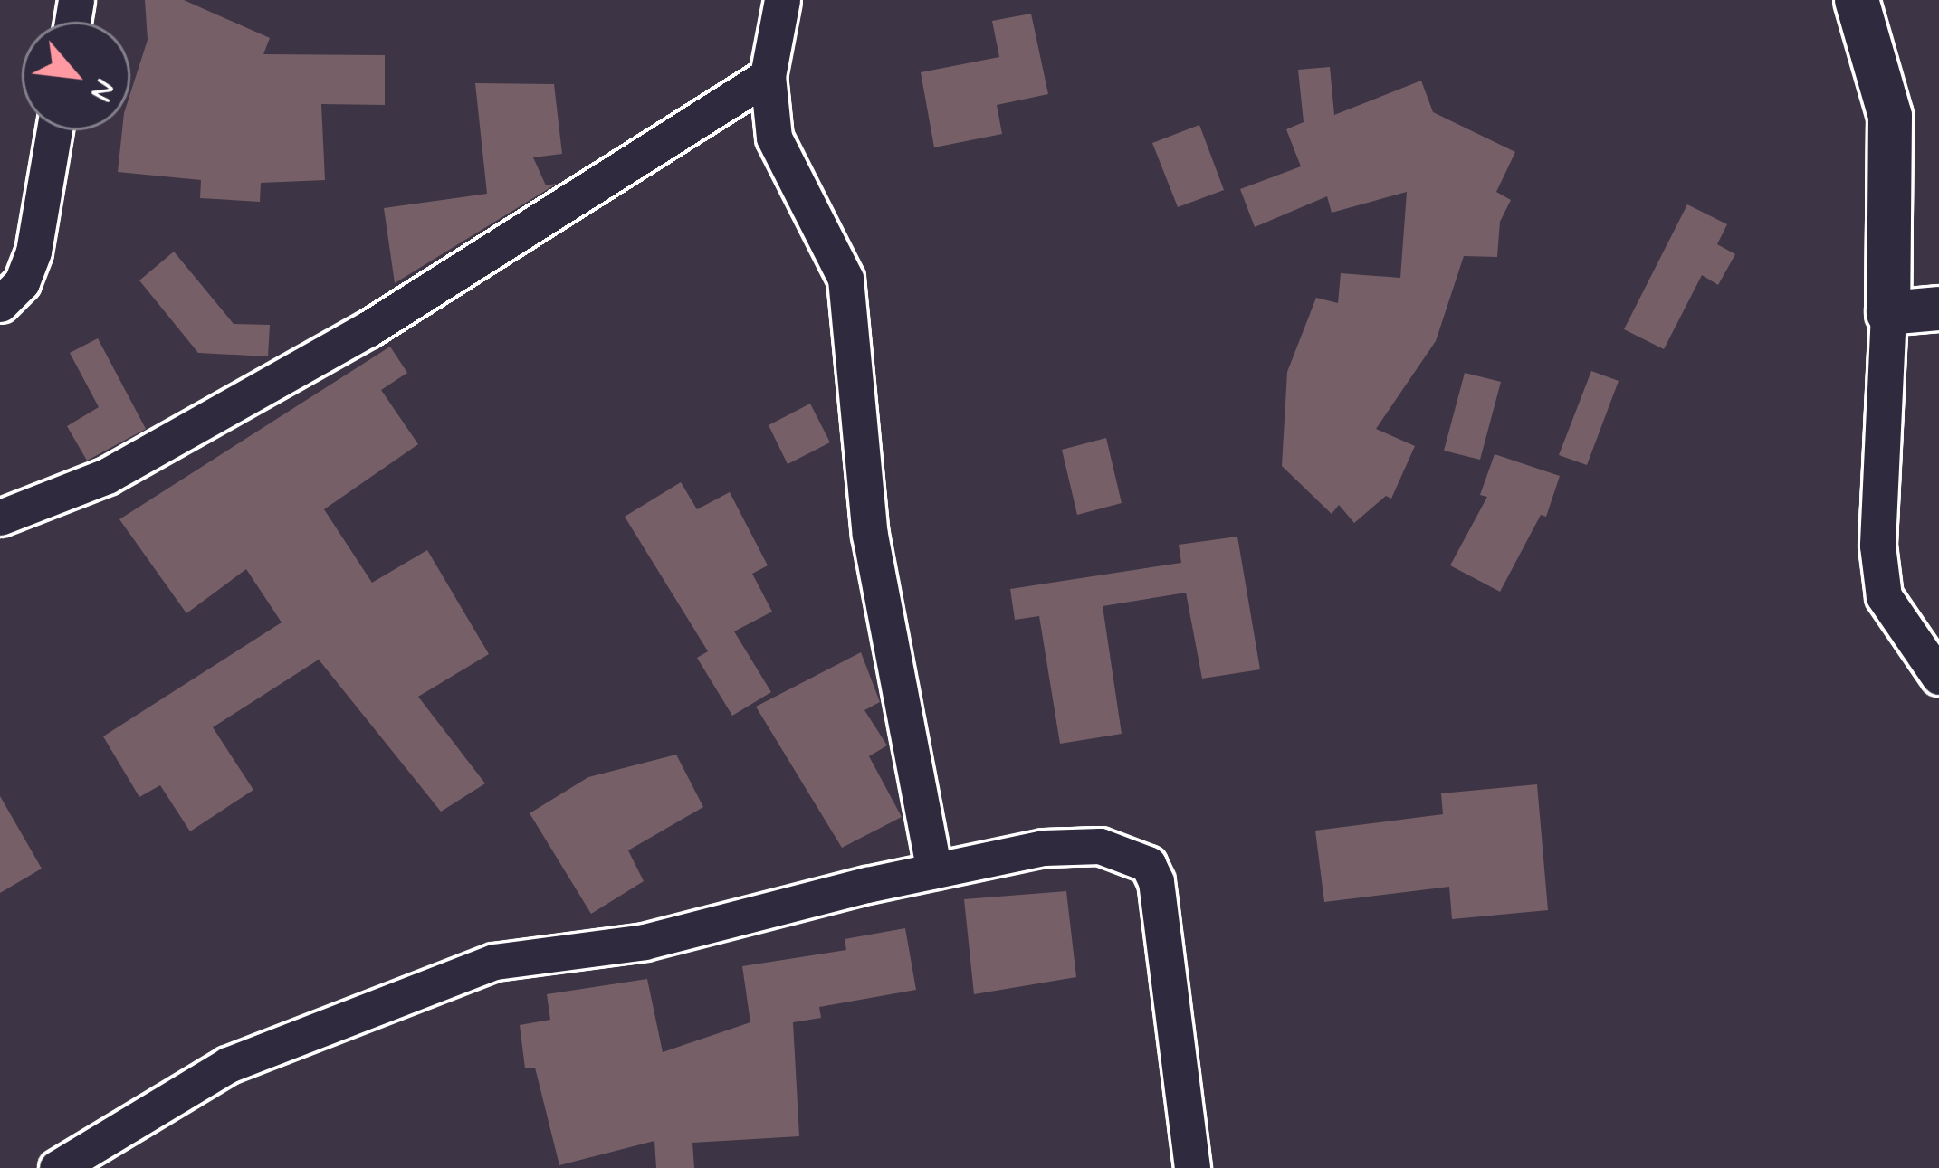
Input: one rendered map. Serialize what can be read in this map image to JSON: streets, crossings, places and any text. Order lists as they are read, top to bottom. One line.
{"north":"bottom right"}
